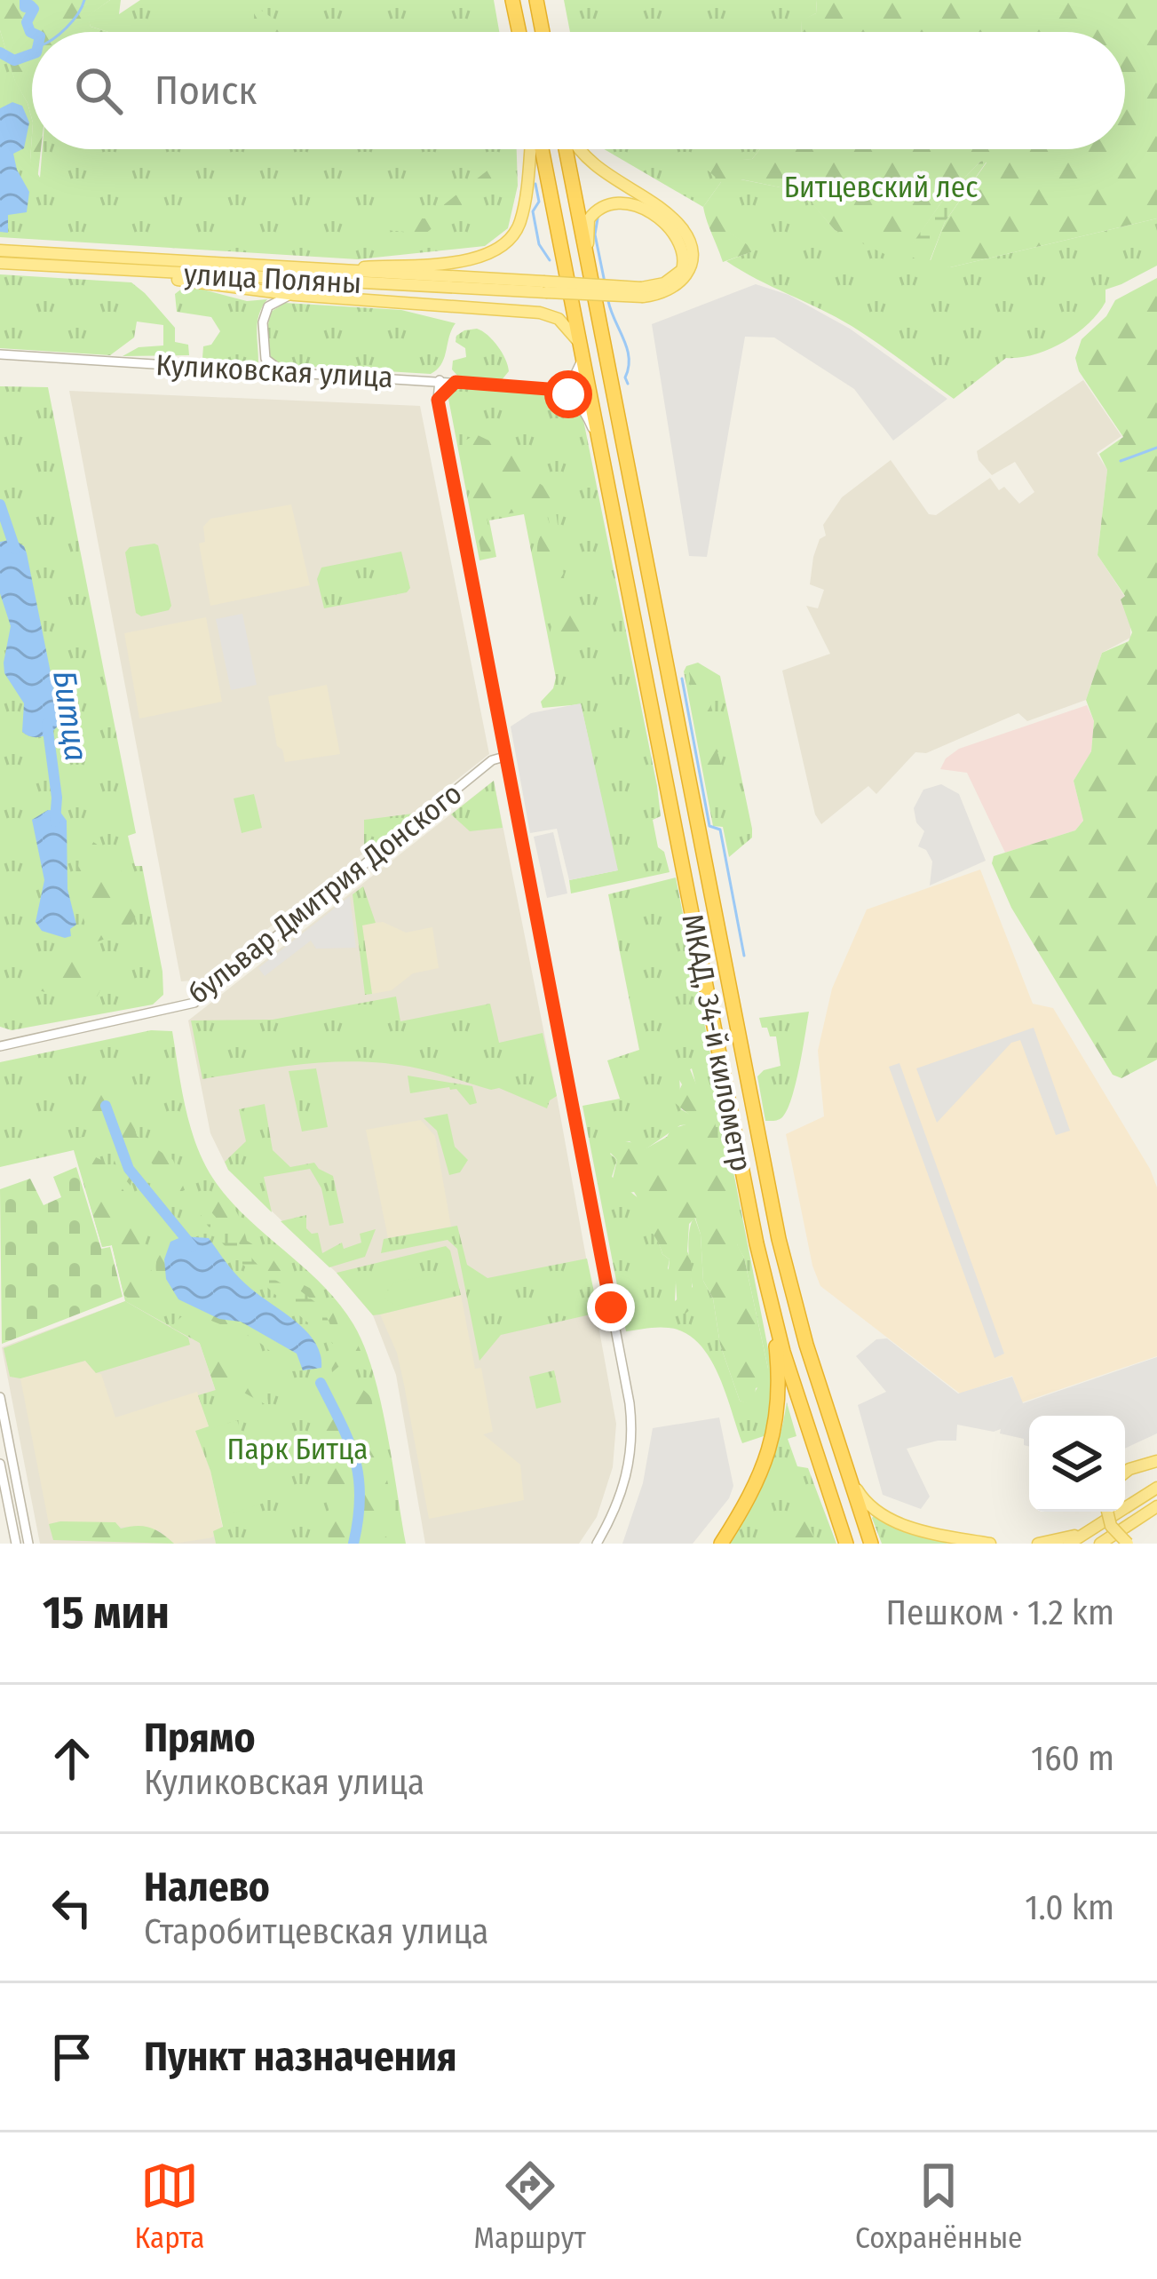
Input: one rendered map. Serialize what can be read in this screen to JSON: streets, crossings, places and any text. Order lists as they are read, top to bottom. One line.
{"streets":{"highway":["МКАД, 34-й километр"],"main road":["улица Поляны"],"street":["Куликовская улица","бульвар Дмитрия Донского"]},"water":["Битца"],"parks":["Битцевский лес","Парк Битца"],"page":{"search":"Поиск","heading":["15 мин","Пешком · 1.2 km"],"list":[["Прямо","Куликовская улица","160 m"],["Налево","Старобитцевская улица","1.0 km"],"Пункт назначения"],"nav":["Карта","Маршрут","Сохранённые"]}}
